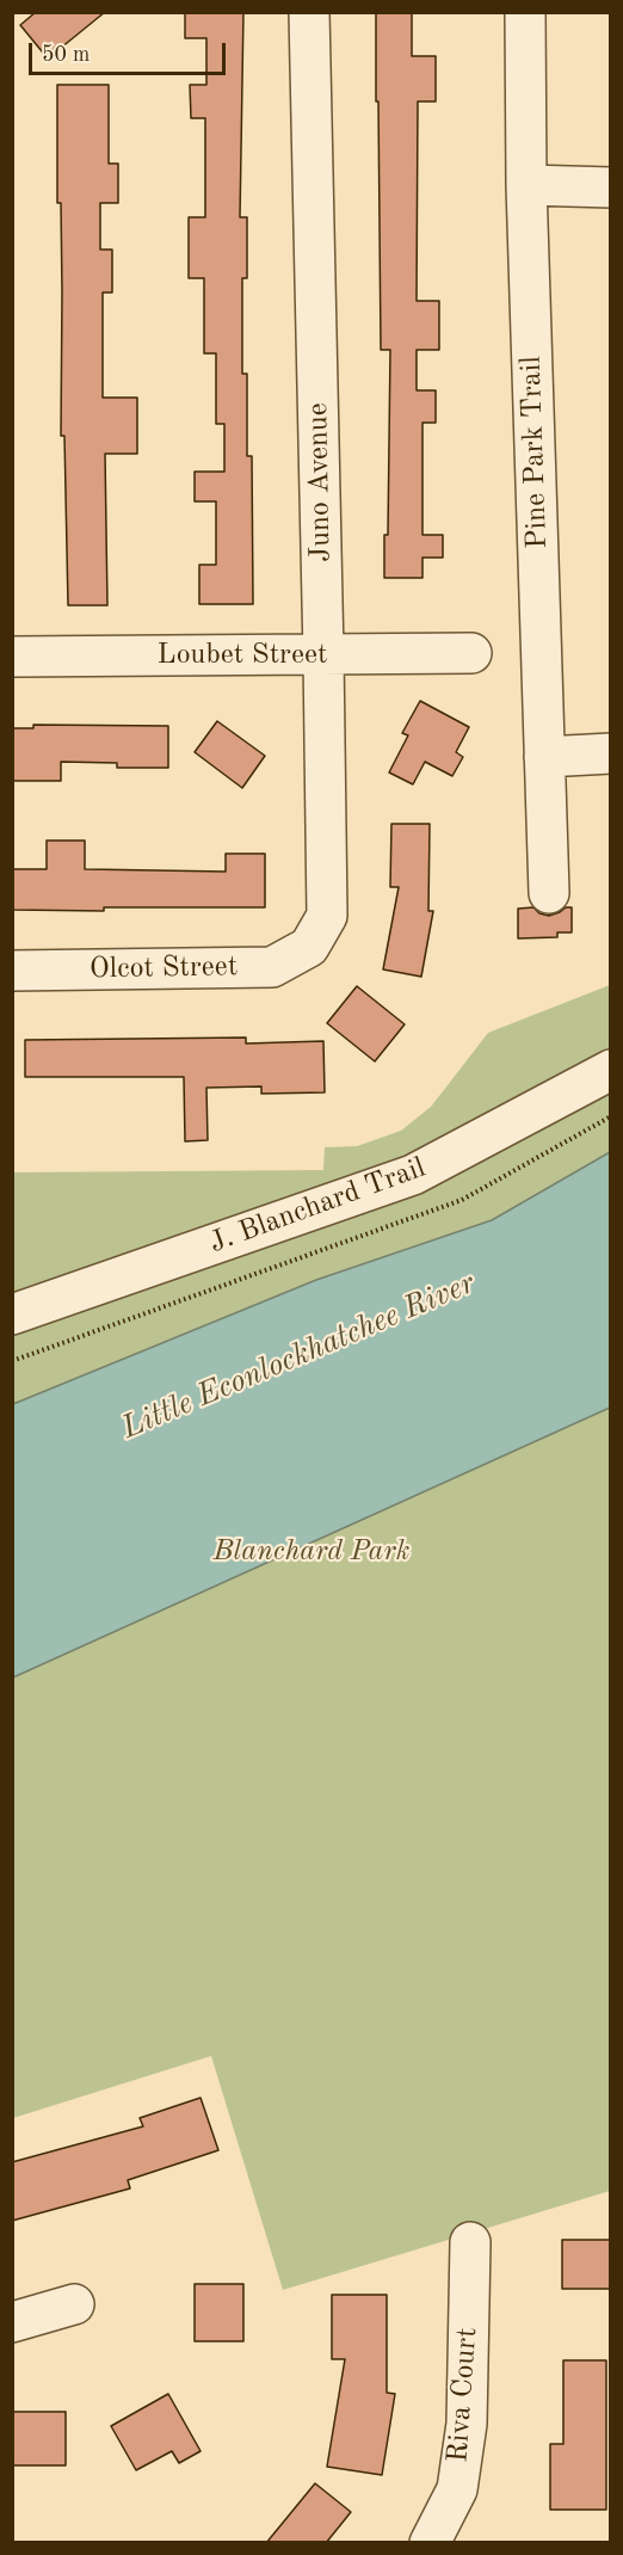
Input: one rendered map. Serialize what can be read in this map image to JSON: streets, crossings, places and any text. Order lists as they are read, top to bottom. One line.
{"streets":{"street":["Pine Park Trail","Juno Avenue","Loubet Street","Olcot Street","J. Blanchard Trail","Riva Court"]},"crossings":[["Juno Avenue","Loubet Street"],["Juno Avenue","Olcot Street"]],"water":["Little Econlockhatchee River"],"parks":["Blanchard Park"],"scale_bar":"50 m"}
